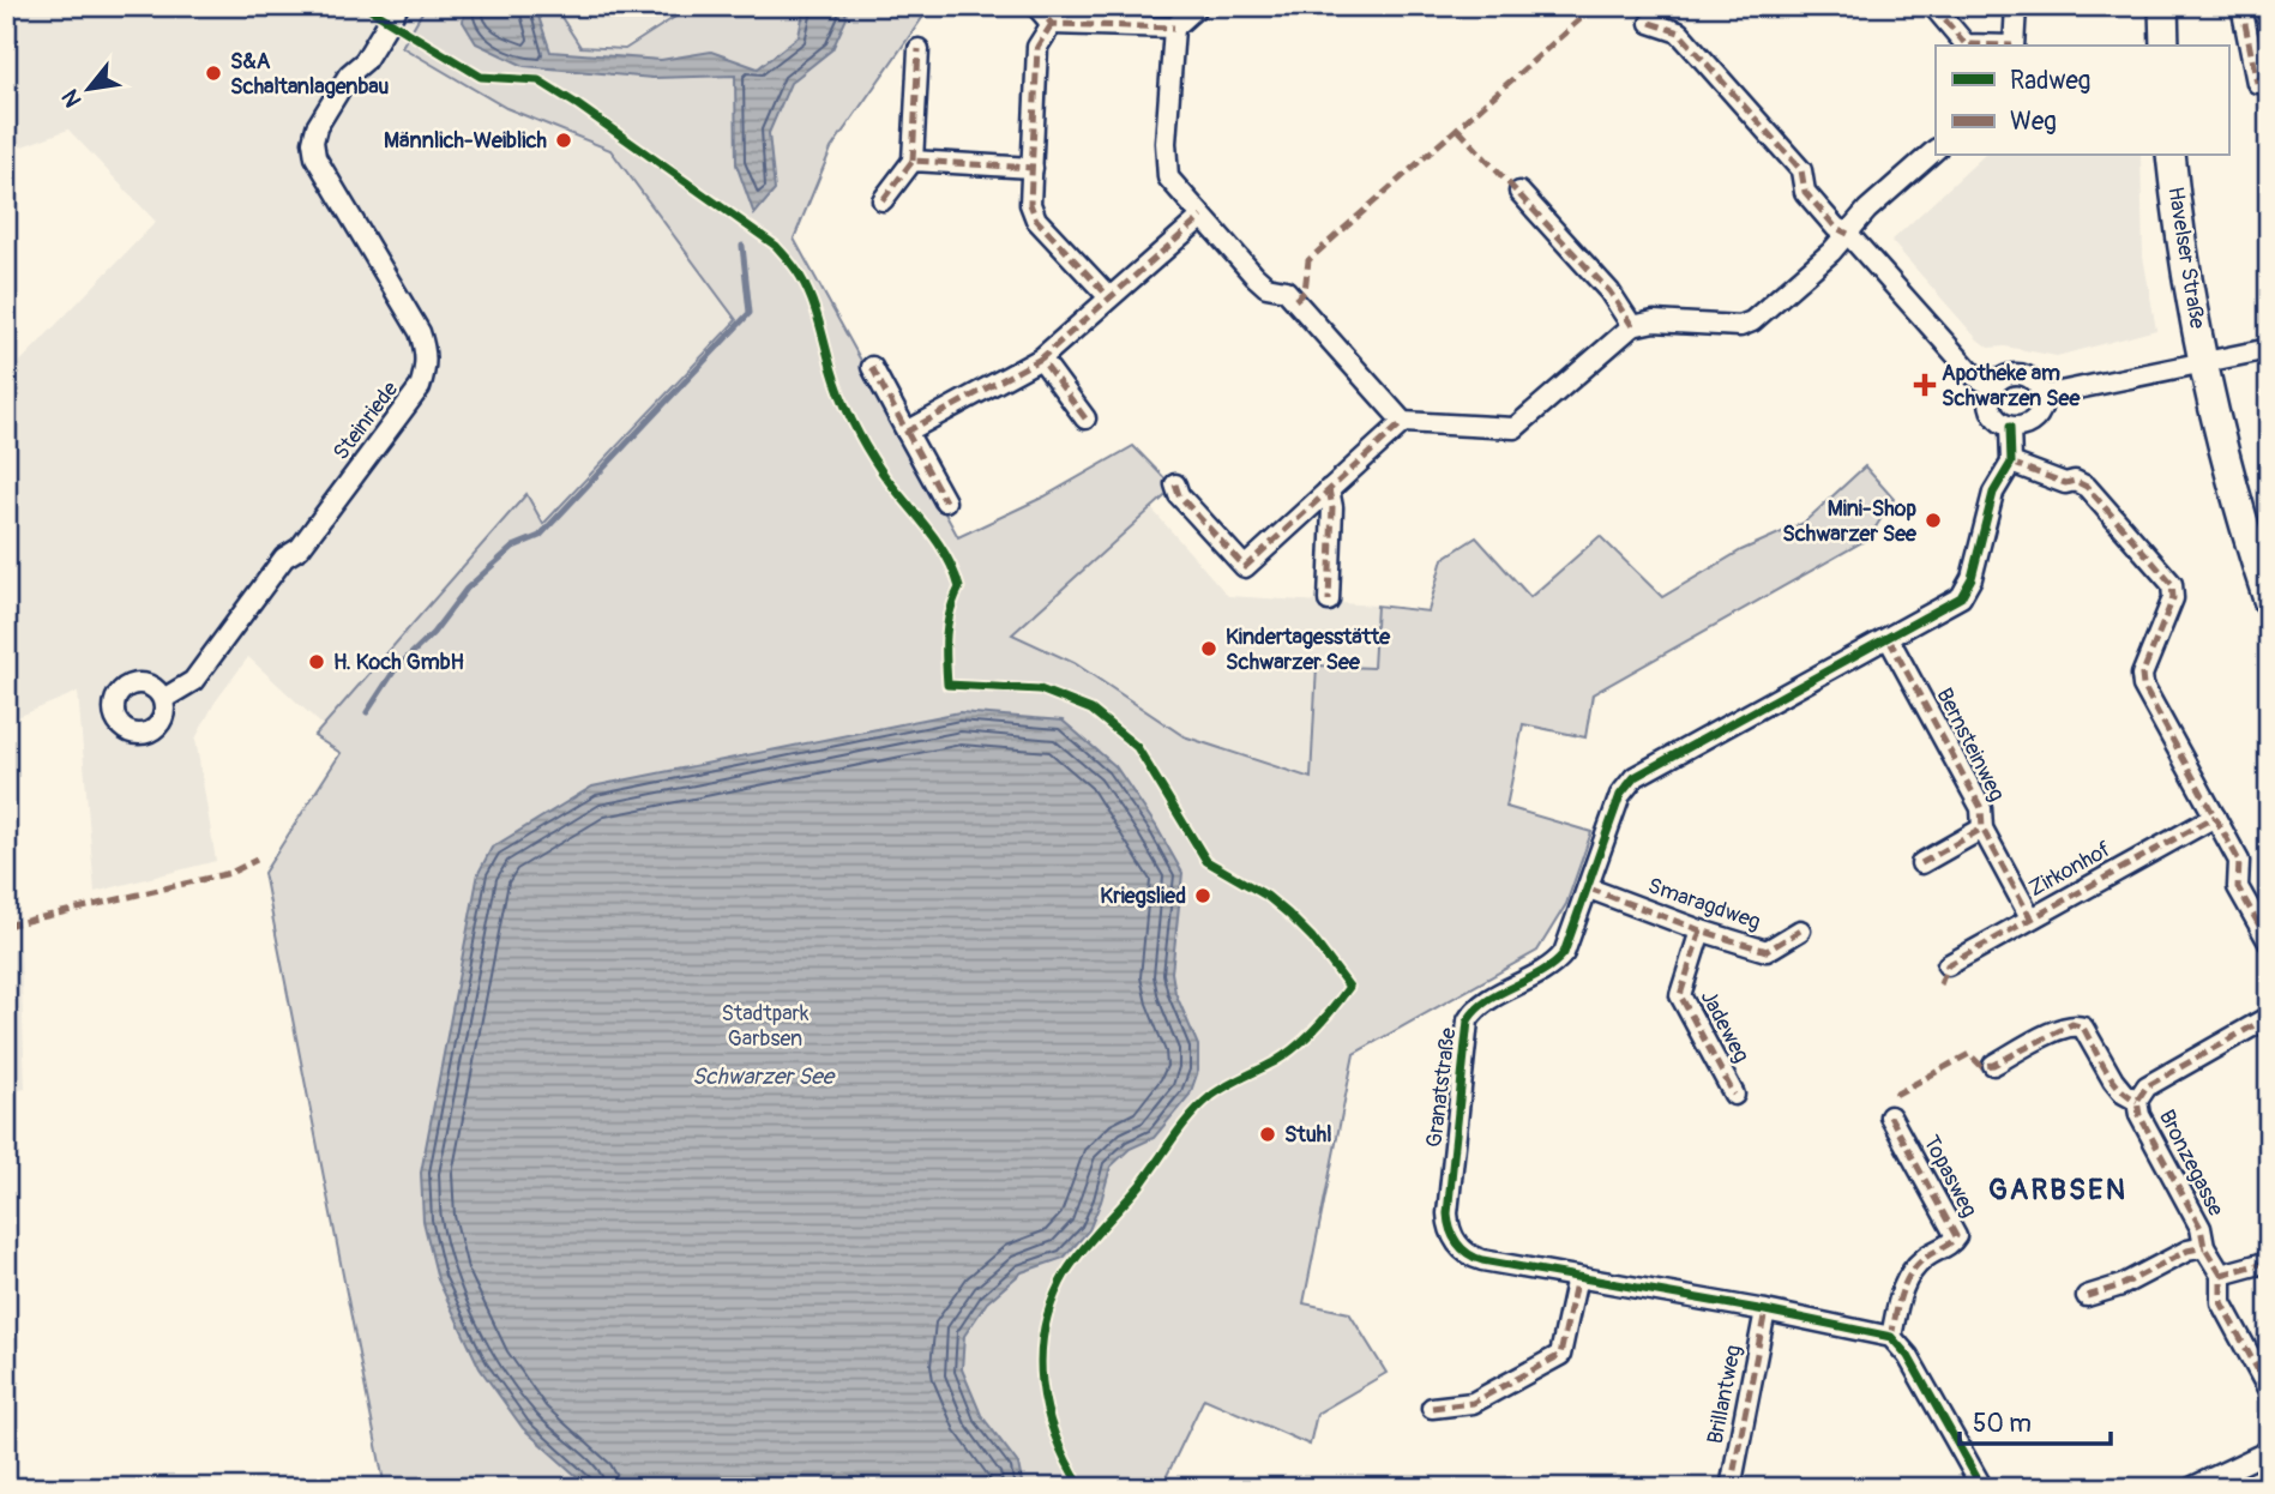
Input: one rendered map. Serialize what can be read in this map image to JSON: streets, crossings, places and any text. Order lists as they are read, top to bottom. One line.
{"streets":{"street":["Havelser Straße","Steinriede","Bernsteinweg","Zirkonhof","Smaragdweg","Jadeweg","Granatstraße","Bronzegasse","Topasweg","Brillantweg"]},"crossings":[["Bernsteinweg","Zirkonhof"],["Bernsteinweg","Granatstraße"],["Smaragdweg","Jadeweg"],["Smaragdweg","Granatstraße"],["Granatstraße","Topasweg"],["Granatstraße","Brillantweg"]],"districts":["GARBSEN"],"water":["Schwarzer See"],"parks":["Stadtpark Garbsen"],"places":{"other":["S&A Schaltanlagenbau","Männlich-Weiblich","Mini-Shop Schwarzer See","Kindertagesstätte Schwarzer See","H. Koch GmbH","Kriegslied","Stuhl"],"health":["Apotheke am Schwarzen See"]},"legend":["Radweg","Weg"],"scale_bar":"50 m","north":"bottom left"}
